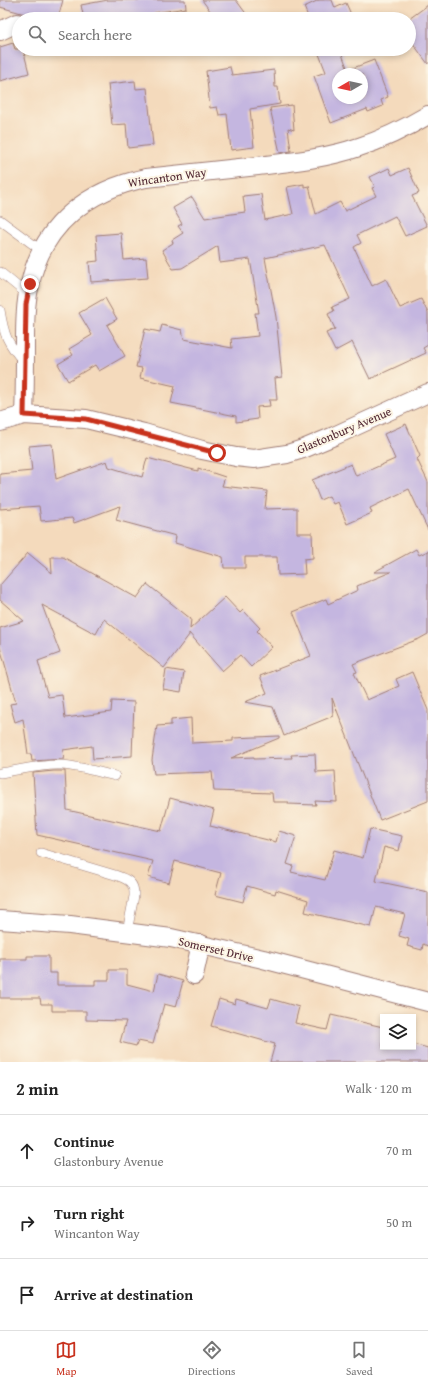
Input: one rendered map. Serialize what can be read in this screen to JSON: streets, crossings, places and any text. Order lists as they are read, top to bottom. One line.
{"streets":{"street":["Wincanton Way","Glastonbury Avenue","Somerset Drive"]},"crossings":[["Wincanton Way","Glastonbury Avenue"]],"north":"left","page":{"search":"Search here","heading":["2 min","Walk · 120 m"],"list":[["Continue","Glastonbury Avenue","70 m"],["Turn right","Wincanton Way","50 m"],"Arrive at destination"],"nav":["Map","Directions","Saved"]}}
